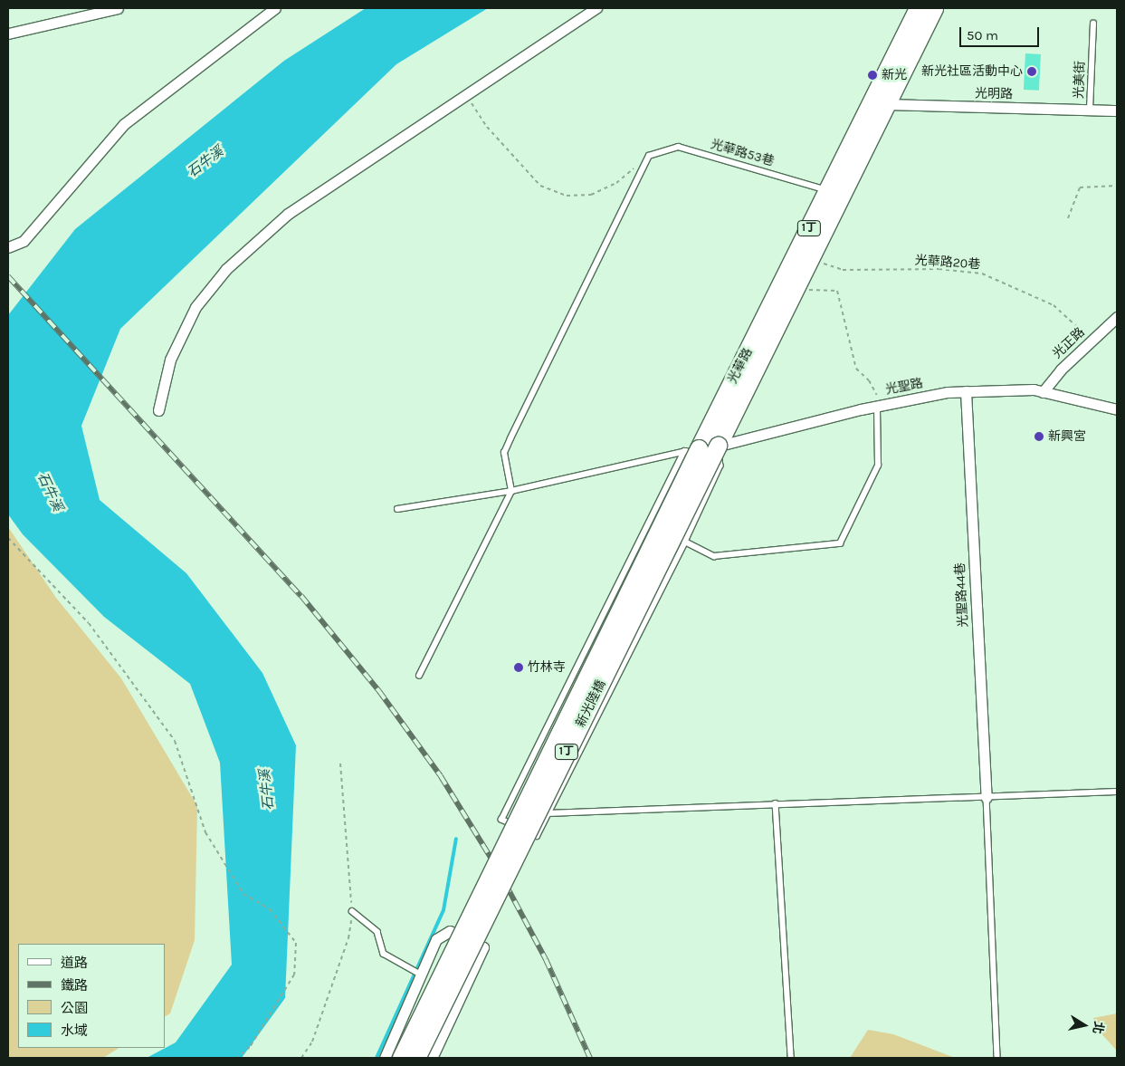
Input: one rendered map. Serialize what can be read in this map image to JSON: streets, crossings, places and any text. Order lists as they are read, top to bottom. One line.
{"streets":{"main road":["1丁","光華路","新光陸橋"],"street":["光明路","光正路","光聖路","光聖路44巷"],"lane":["光美街","光華路53巷"],"path":["光華路20巷"]},"crossings":[["光美街","光明路"],["光明路","光華路"],["光華路53巷","光華路"],["光華路20巷","光正路"],["光華路20巷","光華路"],["光正路","光聖路"],["光華路","光聖路"],["光華路","新光陸橋"],["光聖路","光聖路44巷"],["光聖路","新光陸橋"]],"water":["石牛溪"],"places":["新光社區活動中心","新光","新興宮","竹林寺"],"legend":["道路","鐵路","公園","水域"],"scale_bar":"50 m","north":"right"}
